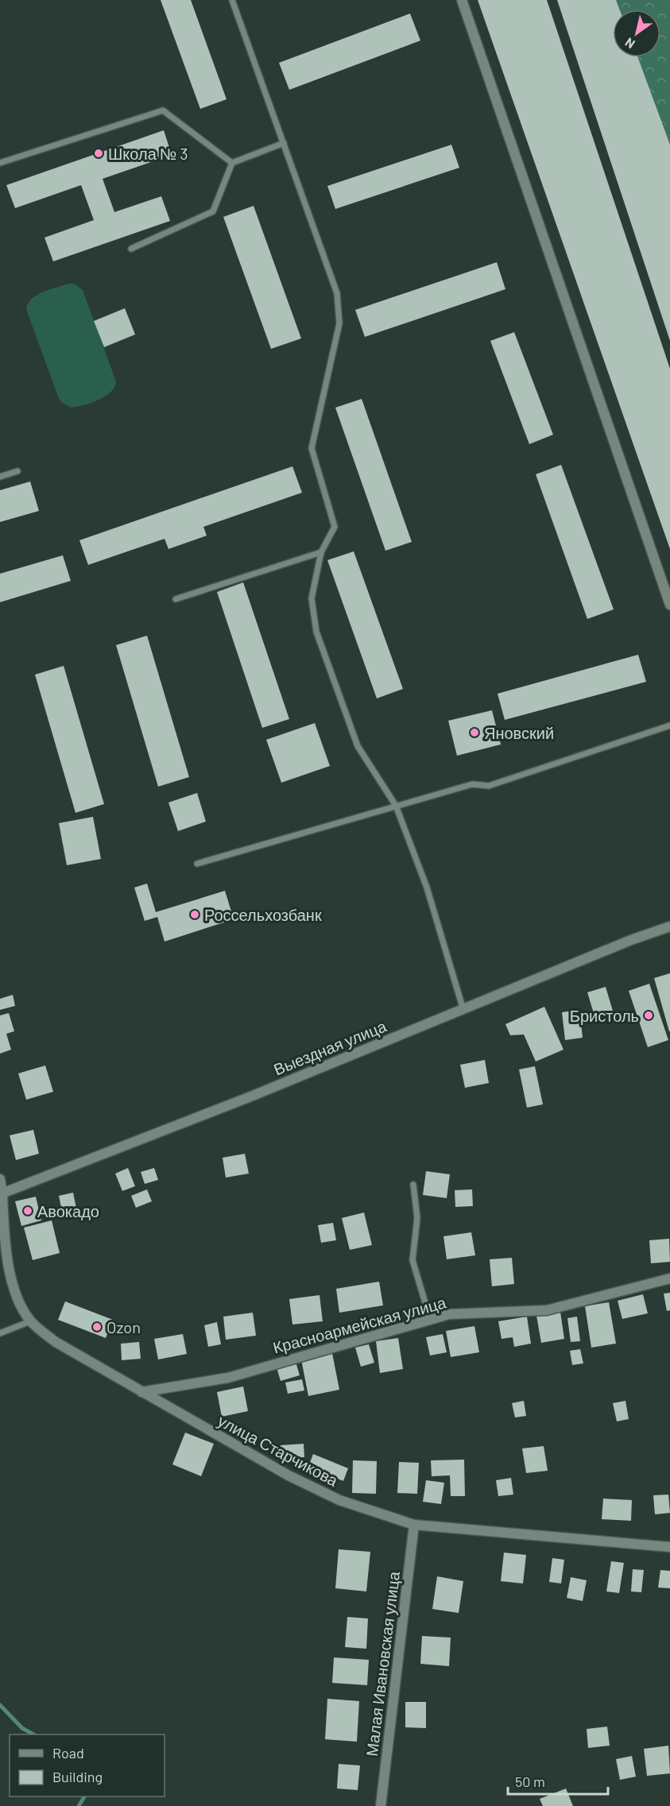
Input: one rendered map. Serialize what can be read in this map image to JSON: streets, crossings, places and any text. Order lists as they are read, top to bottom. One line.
{"streets":{"street":["Выездная улица","Красноармейская улица","улица Старчикова","Малая Ивановская улица"]},"crossings":[["Выездная улица","улица Старчикова"],["Красноармейская улица","улица Старчикова"],["улица Старчикова","Малая Ивановская улица"]],"places":["Школа № 3","Яновский","Россельхозбанк","Бристоль","Авокадо","Ozon"],"legend":["Road","Building"],"scale_bar":"50 m","north":"bottom left"}
